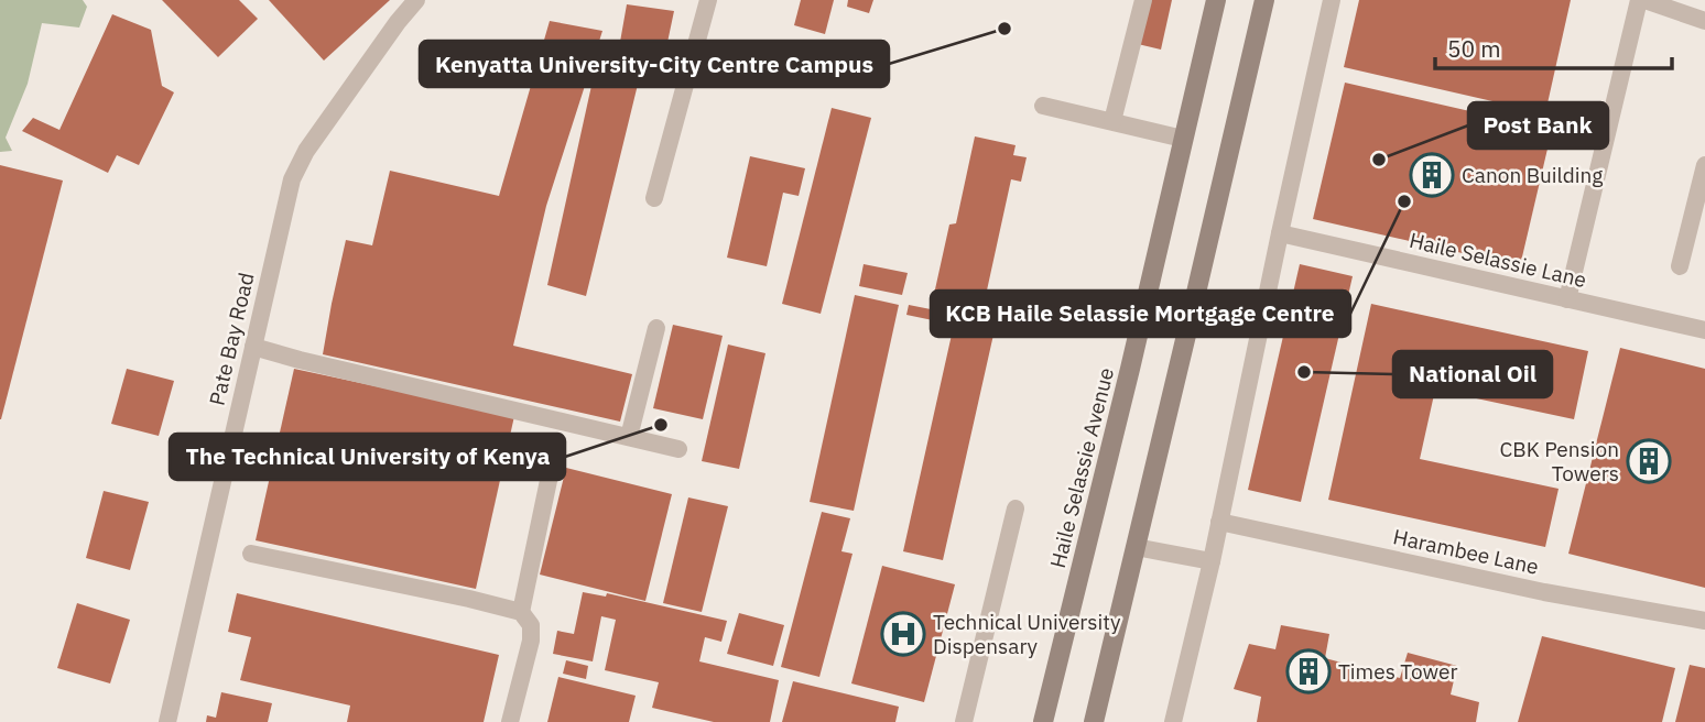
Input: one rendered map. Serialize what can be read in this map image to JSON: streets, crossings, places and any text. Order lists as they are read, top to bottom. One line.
{"streets":{"main road":["Haile Selassie Avenue"],"lane":["Haile Selassie Lane","Pate Bay Road","Harambee Lane"]},"places":{"other":["Kenyatta University-City Centre Campus","Post Bank","KCB Haile Selassie Mortgage Centre","National Oil","The Technical University of Kenya"],"building":["Canon Building","CBK Pension Towers","Times Tower"],"hospital":["Technical University Dispensary"]},"scale_bar":"50 m"}
